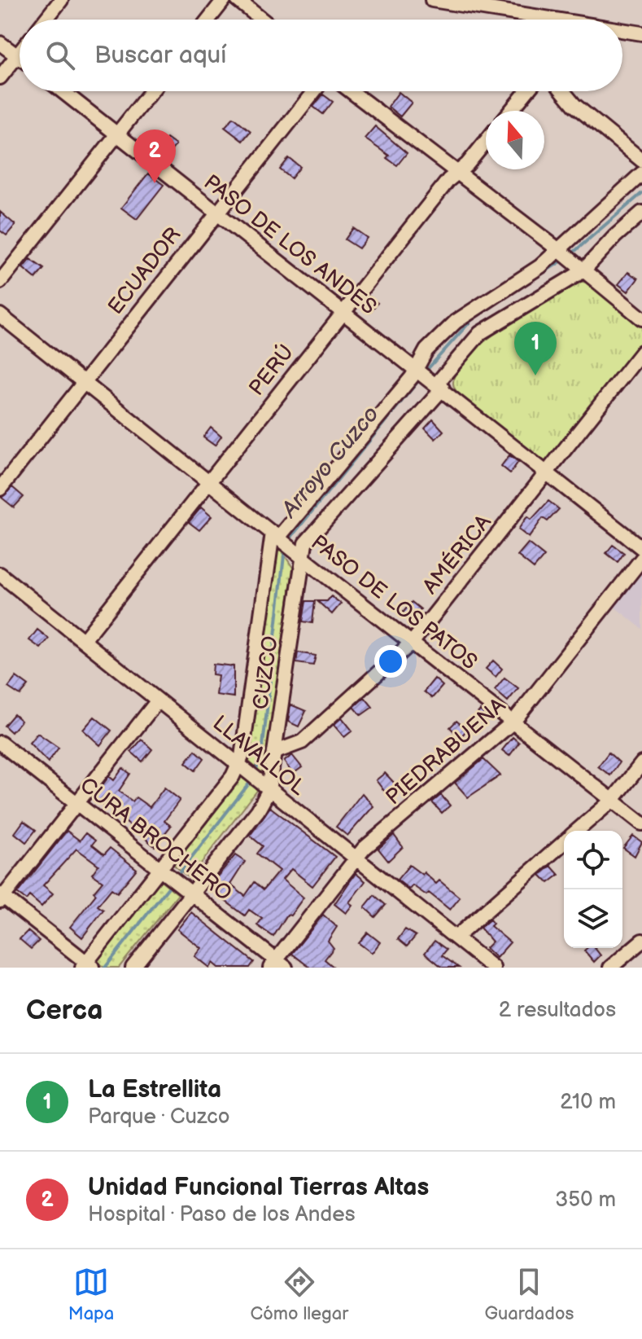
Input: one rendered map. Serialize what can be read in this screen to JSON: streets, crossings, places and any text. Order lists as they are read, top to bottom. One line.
{"streets":{"street":["PASO DE LOS ANDES","ECUADOR","PERÚ","AMÉRICA","PASO DE LOS PATOS","CUZCO","PIEDRABUENA","LLAVALLOL","CURA BROCHERO"]},"crossings":[["PASO DE LOS ANDES","ECUADOR"],["PASO DE LOS ANDES","PERÚ"],["PASO DE LOS ANDES","AMÉRICA"],["PASO DE LOS ANDES","CUZCO"],["ECUADOR","PASO DE LOS PATOS"],["PERÚ","PASO DE LOS PATOS"],["PERÚ","LLAVALLOL"],["AMÉRICA","PASO DE LOS PATOS"],["AMÉRICA","CUZCO"],["PASO DE LOS PATOS","CUZCO"],["PASO DE LOS PATOS","PIEDRABUENA"],["CUZCO","LLAVALLOL"],["CUZCO","CURA BROCHERO"],["PIEDRABUENA","LLAVALLOL"],["PIEDRABUENA","CURA BROCHERO"]],"water":["Arroyo Cuzco"],"north":"top","page":{"search":"Buscar aquí","pins":["2","1"],"heading":["Cerca","2 resultados"],"list":[{"mark":"1","name":"La Estrellita","note":"Parque · Cuzco","value":"210 m"},{"mark":"2","name":"Unidad Funcional Tierras Altas","note":"Hospital · Paso de los Andes","value":"350 m"}],"nav":["Mapa","Cómo llegar","Guardados"]}}
